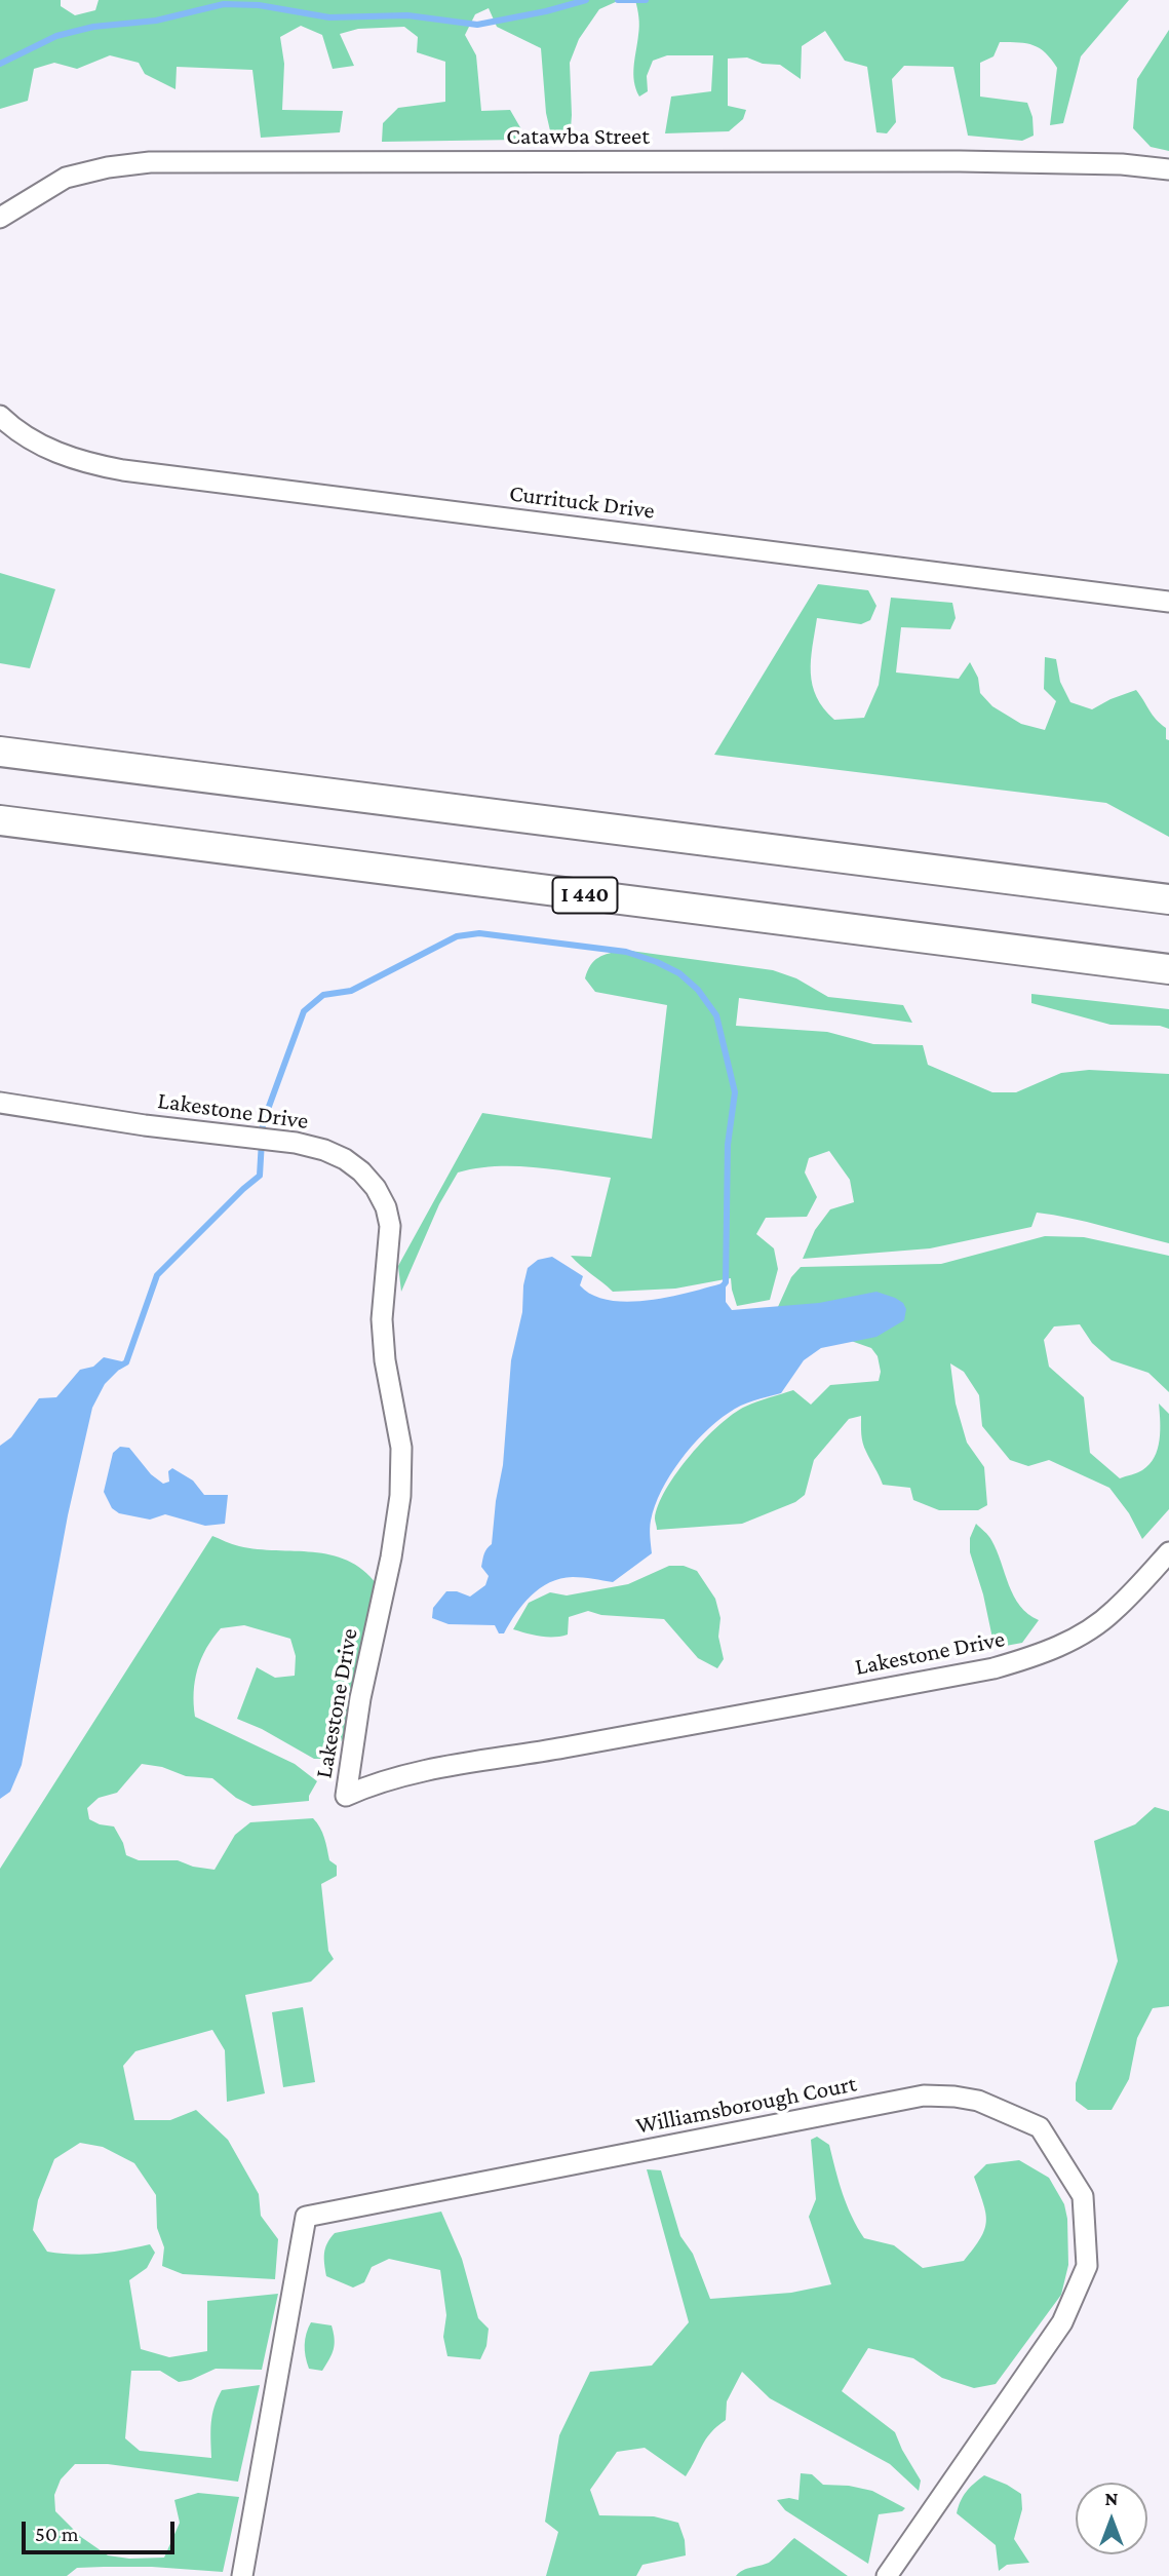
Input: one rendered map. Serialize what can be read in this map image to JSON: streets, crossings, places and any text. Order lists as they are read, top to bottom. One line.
{"streets":{"highway":["I 440"],"street":["Catawba Street","Currituck Drive","Lakestone Drive","Williamsborough Court"]},"scale_bar":"50 m","north":"top"}
